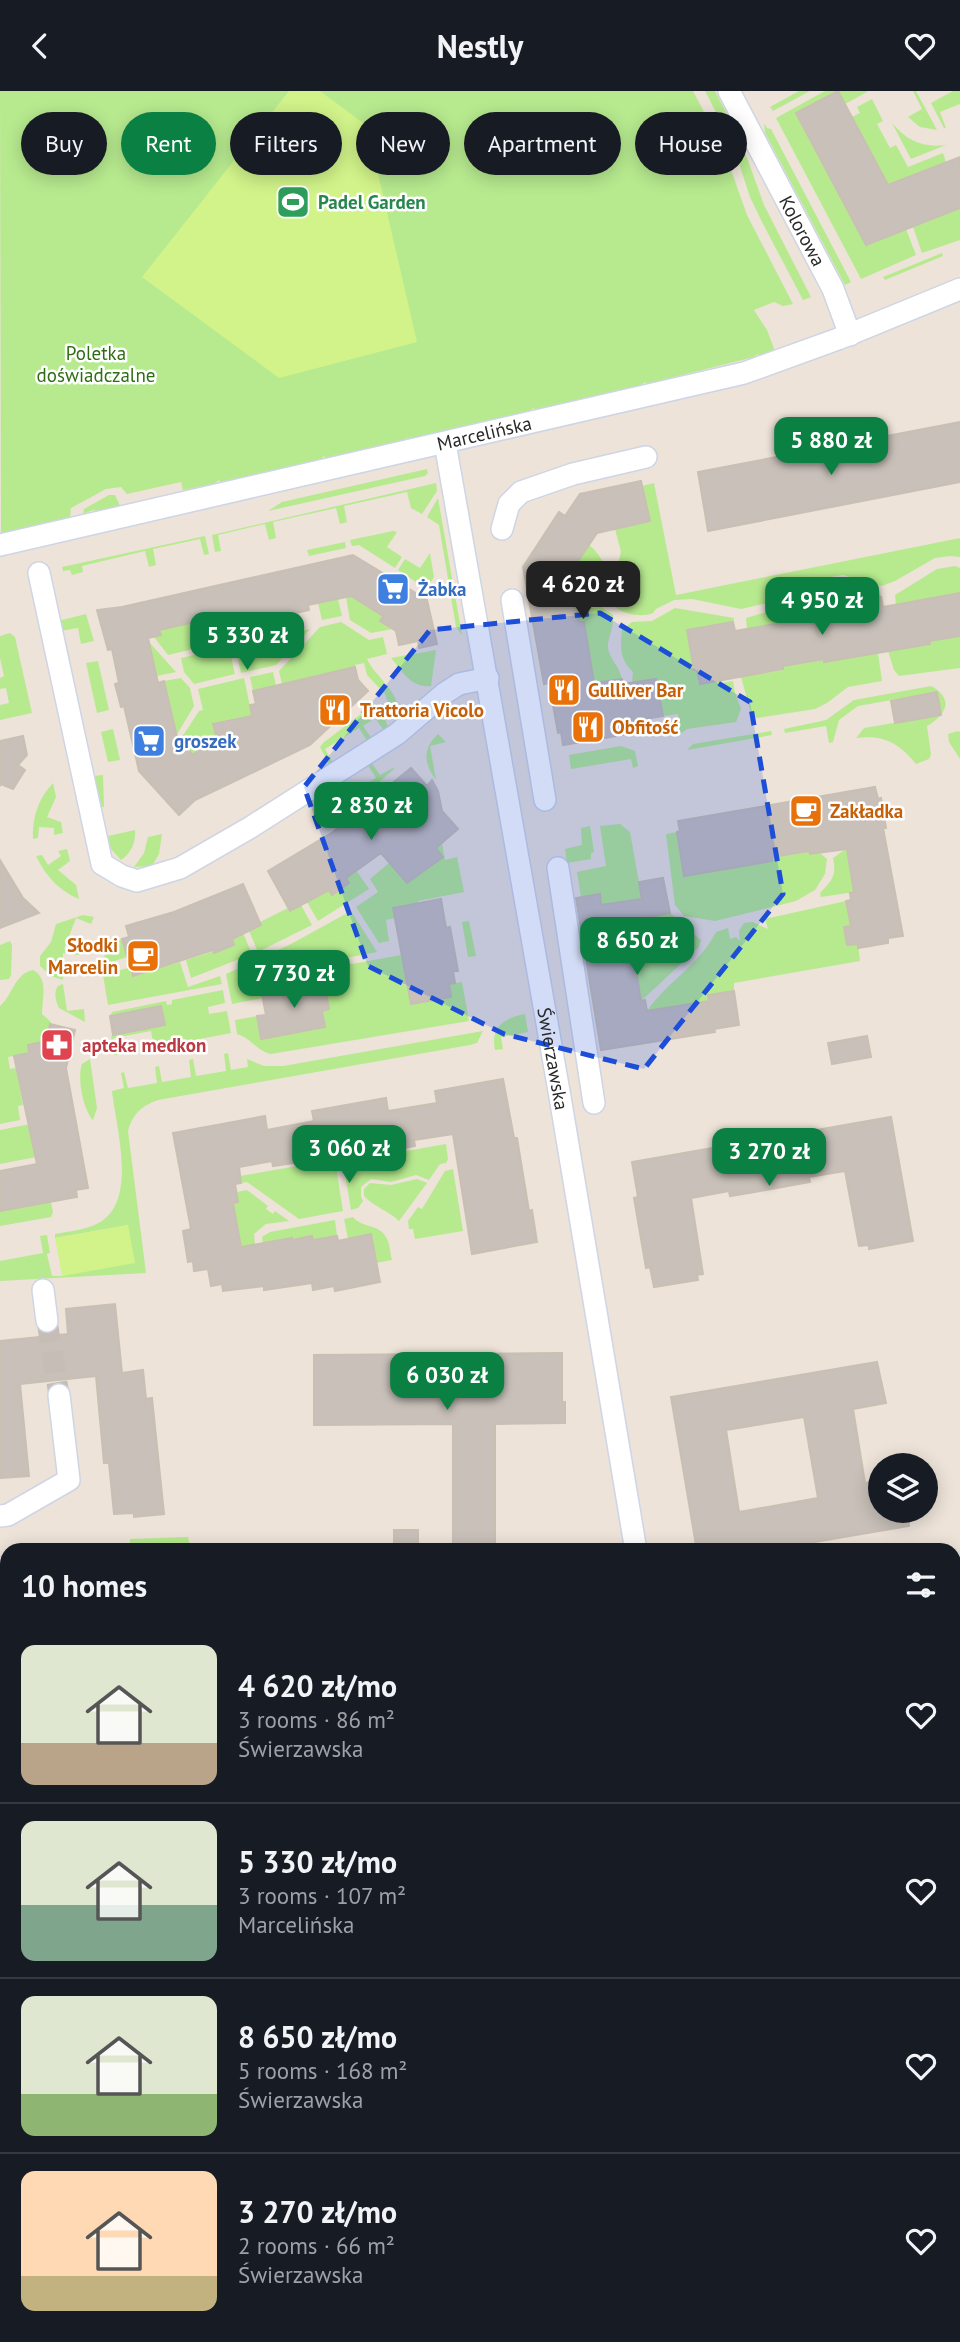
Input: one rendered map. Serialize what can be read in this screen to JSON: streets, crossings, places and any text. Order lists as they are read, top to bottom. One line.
{"streets":{"street":["Kolorowa","Marcelińska","Świerzawska"]},"crossings":[["Kolorowa","Marcelińska"],["Marcelińska","Świerzawska"]],"parks":["Poletka doświadczalne"],"places":{"sports":["Padel Garden"],"supermarket":["Żabka","groszek"],"restaurant":["Gulliver Bar","Trattoria Vicolo","Obfitość"],"cafe":["Zakładka","Słodki Marcelin"],"pharmacy":["apteka medkon"]},"page":{"header":"Nestly","chip":["Buy","Rent","Filters","New","Apartment","House"],"price":["5 880 zł","4 620 zł","4 950 zł","5 330 zł","2 830 zł","8 650 zł","7 730 zł","3 060 zł","3 270 zł","6 030 zł"],"heading":"10 homes","list":[{"name":"4 620 zł/mo","note":"3 rooms · 86 m² · Świerzawska"},{"name":"5 330 zł/mo","note":"3 rooms · 107 m² · Marcelińska"},{"name":"8 650 zł/mo","note":"5 rooms · 168 m² · Świerzawska"},{"name":"3 270 zł/mo","note":"2 rooms · 66 m² · Świerzawska"}]}}
